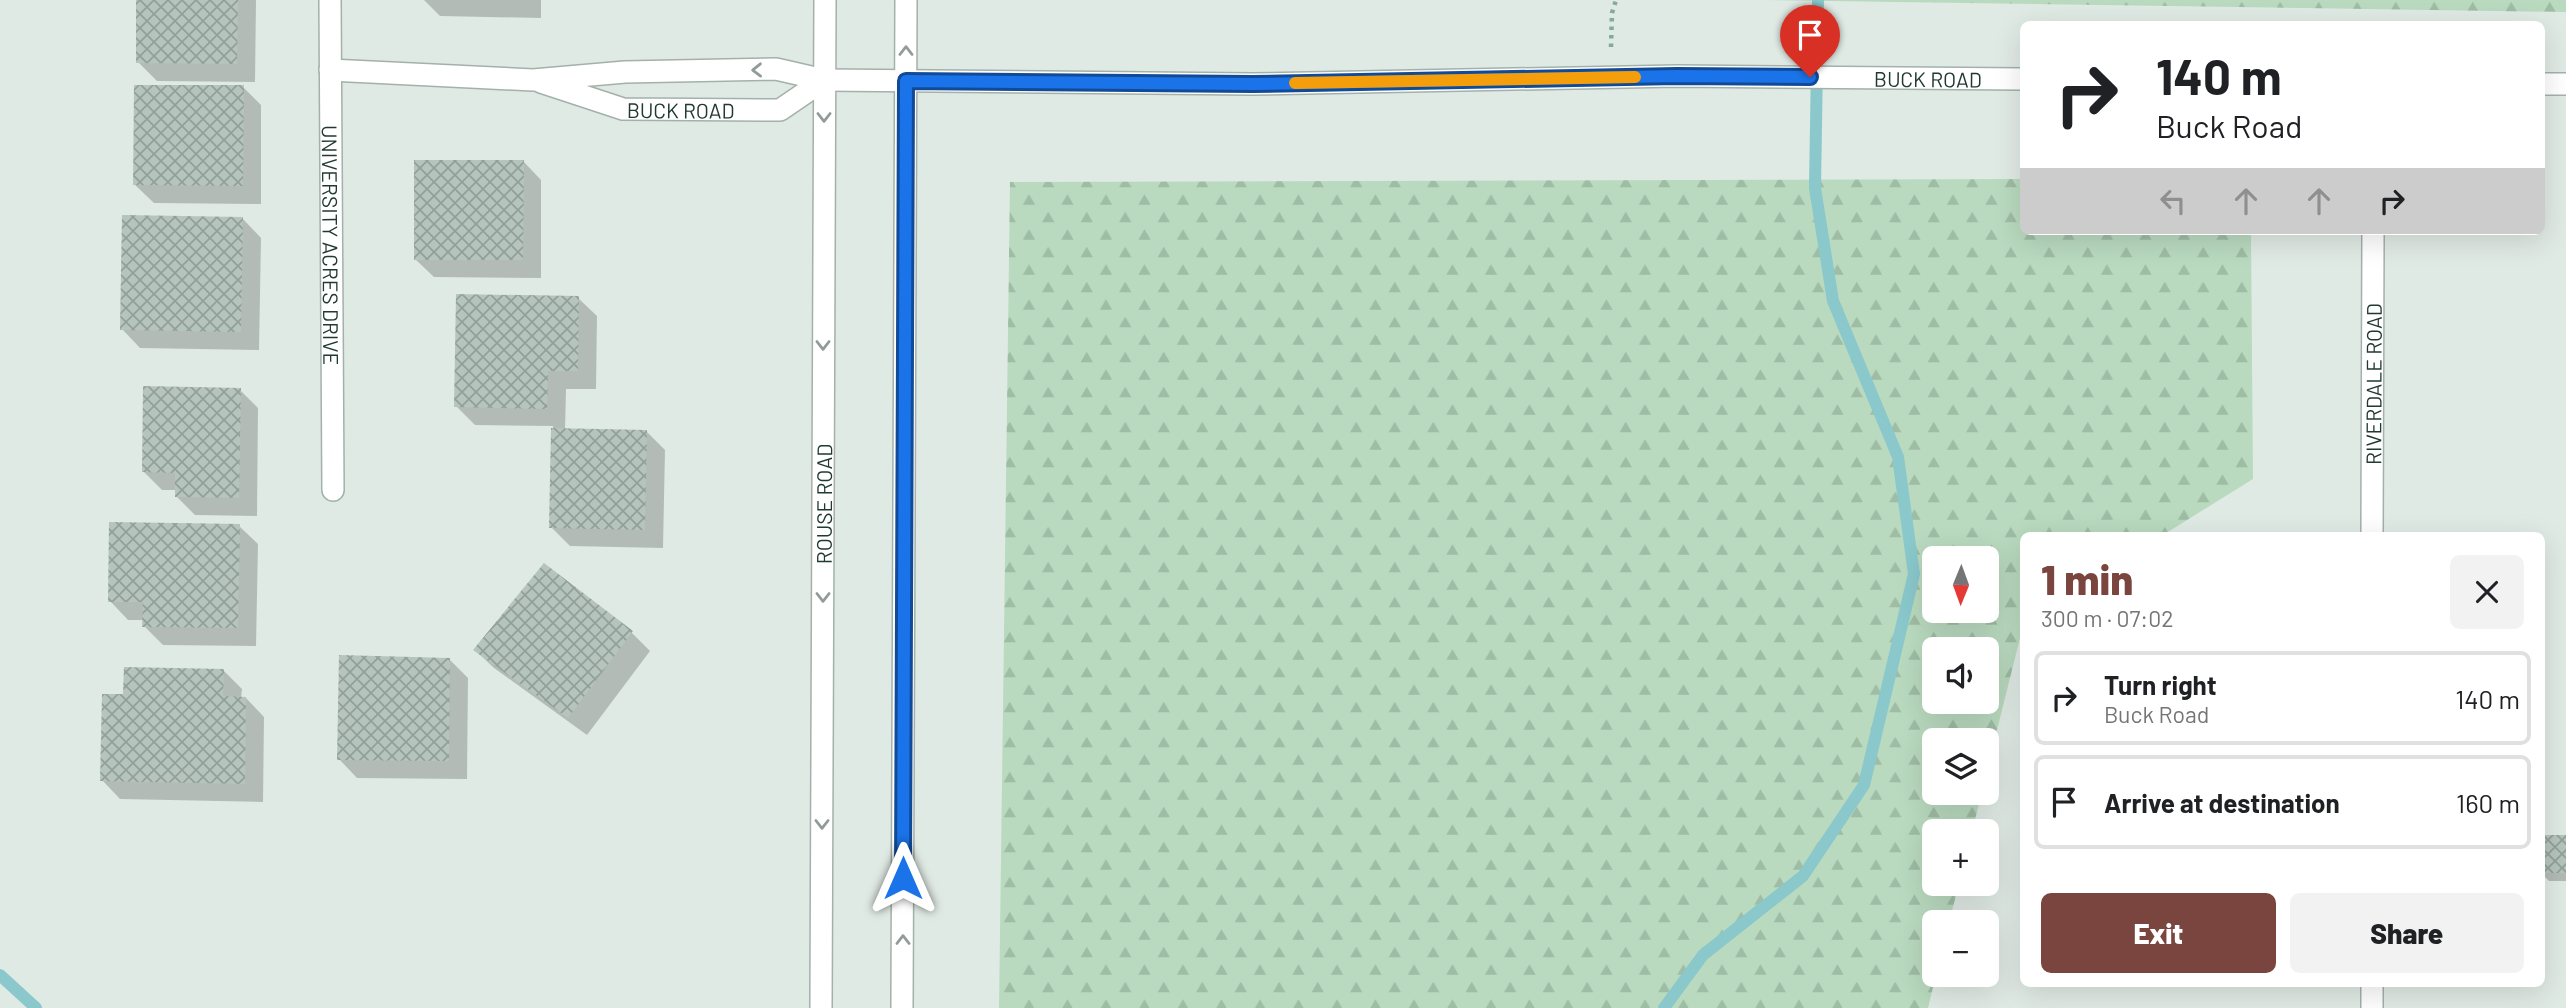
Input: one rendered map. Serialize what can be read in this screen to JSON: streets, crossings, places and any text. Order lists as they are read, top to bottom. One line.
{"streets":{"street":["BUCK ROAD","UNIVERSITY ACRES DRIVE","RIVERDALE ROAD","ROUSE ROAD"]},"crossings":[["BUCK ROAD","UNIVERSITY ACRES DRIVE"],["BUCK ROAD","ROUSE ROAD"]],"north":"bottom","page":{"turn":["140 m","Buck Road"],"heading":["1 min","300 m · 07:02"],"map_buttons":["+","−"],"list":[{"name":"Turn right","note":"Buck Road","value":"140 m"},{"name":"Arrive at destination","value":"160 m"}],"buttons":["Exit","Share"]}}
